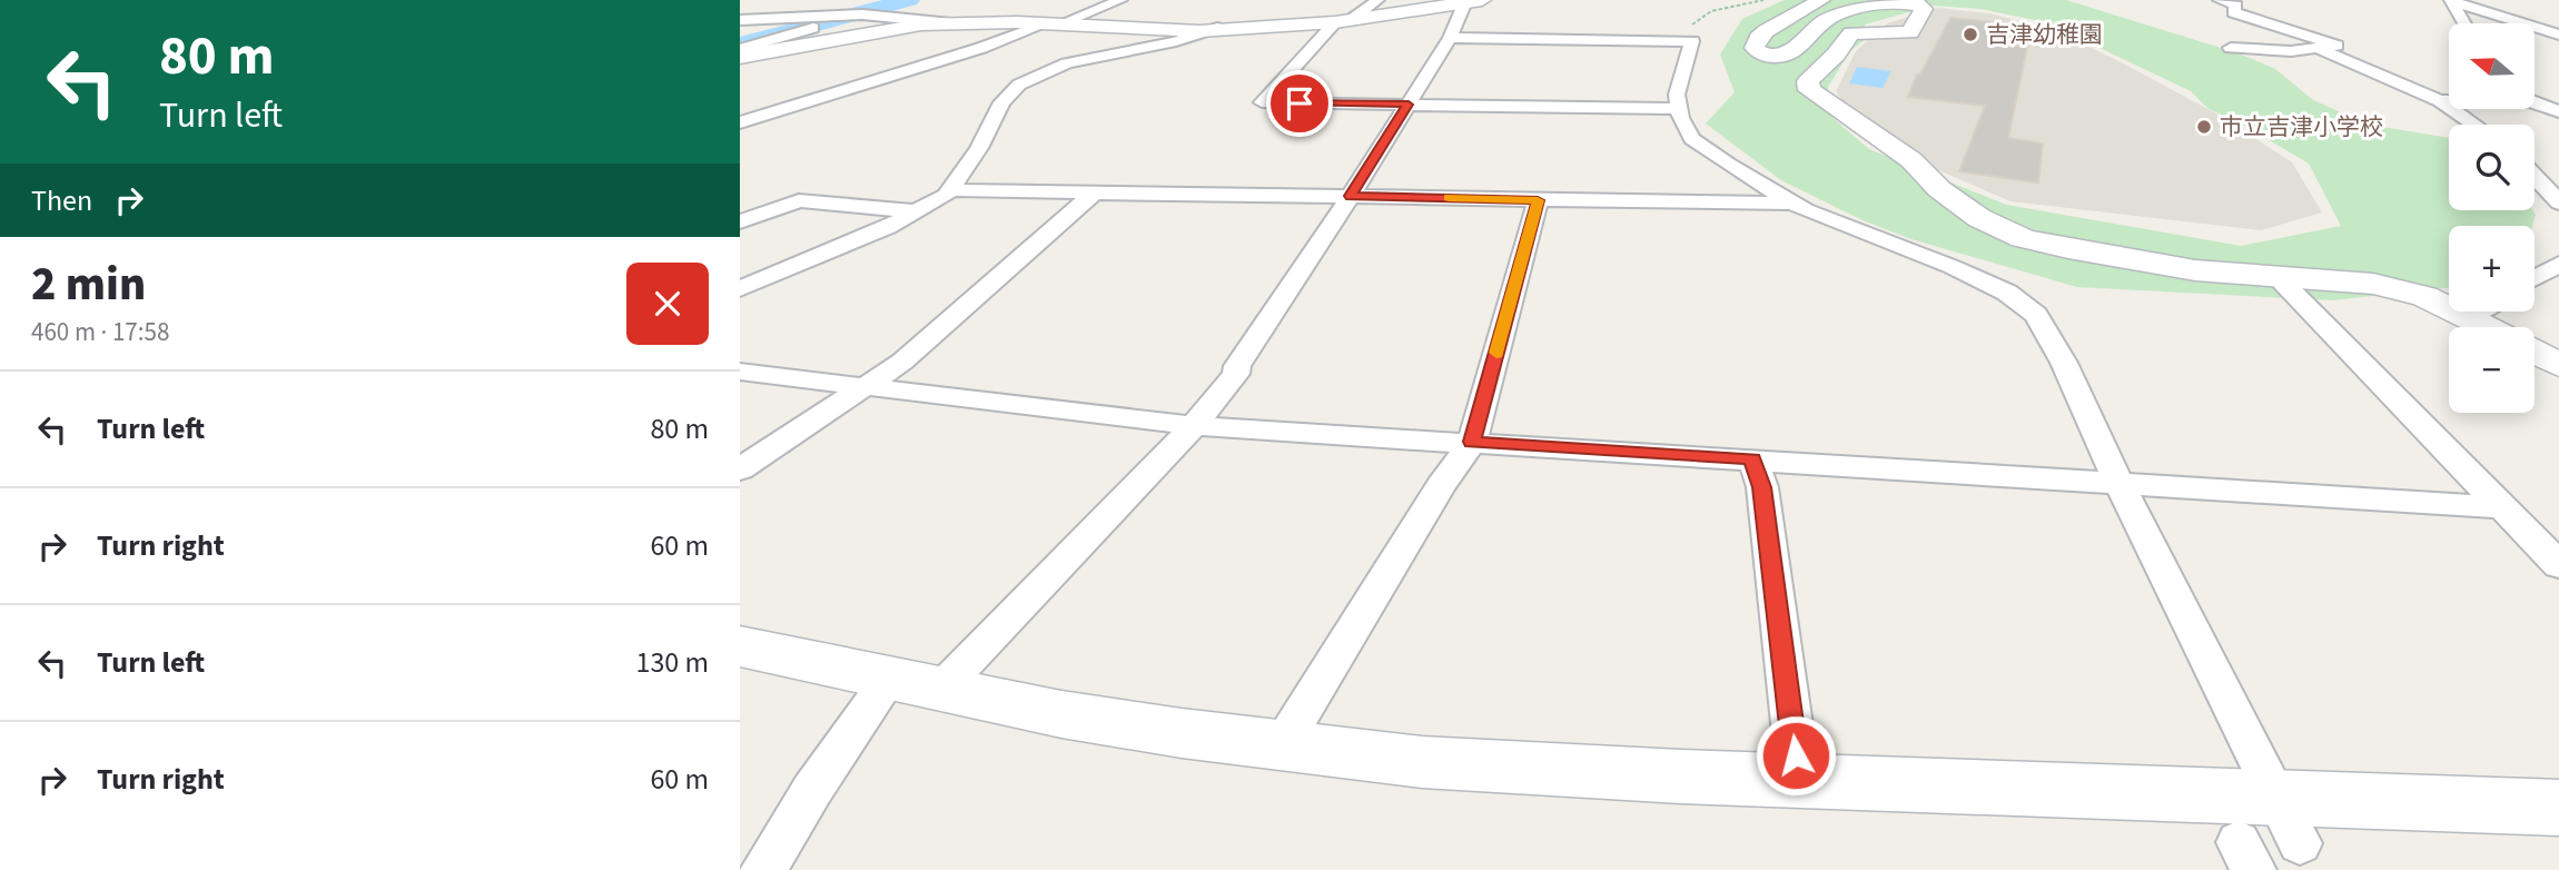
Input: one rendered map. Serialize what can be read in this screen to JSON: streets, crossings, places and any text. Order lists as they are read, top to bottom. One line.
{"places":["吉津幼稚園","市立吉津小学校"],"north":"left","page":{"turn":["80 m","Turn left"],"map_buttons":["+","−"],"then":"Then","heading":["2 min","460 m · 17:58"],"list":[{"name":"Turn left","value":"80 m"},{"name":"Turn right","value":"60 m"},{"name":"Turn left","value":"130 m"},{"name":"Turn right","value":"60 m"}]}}
